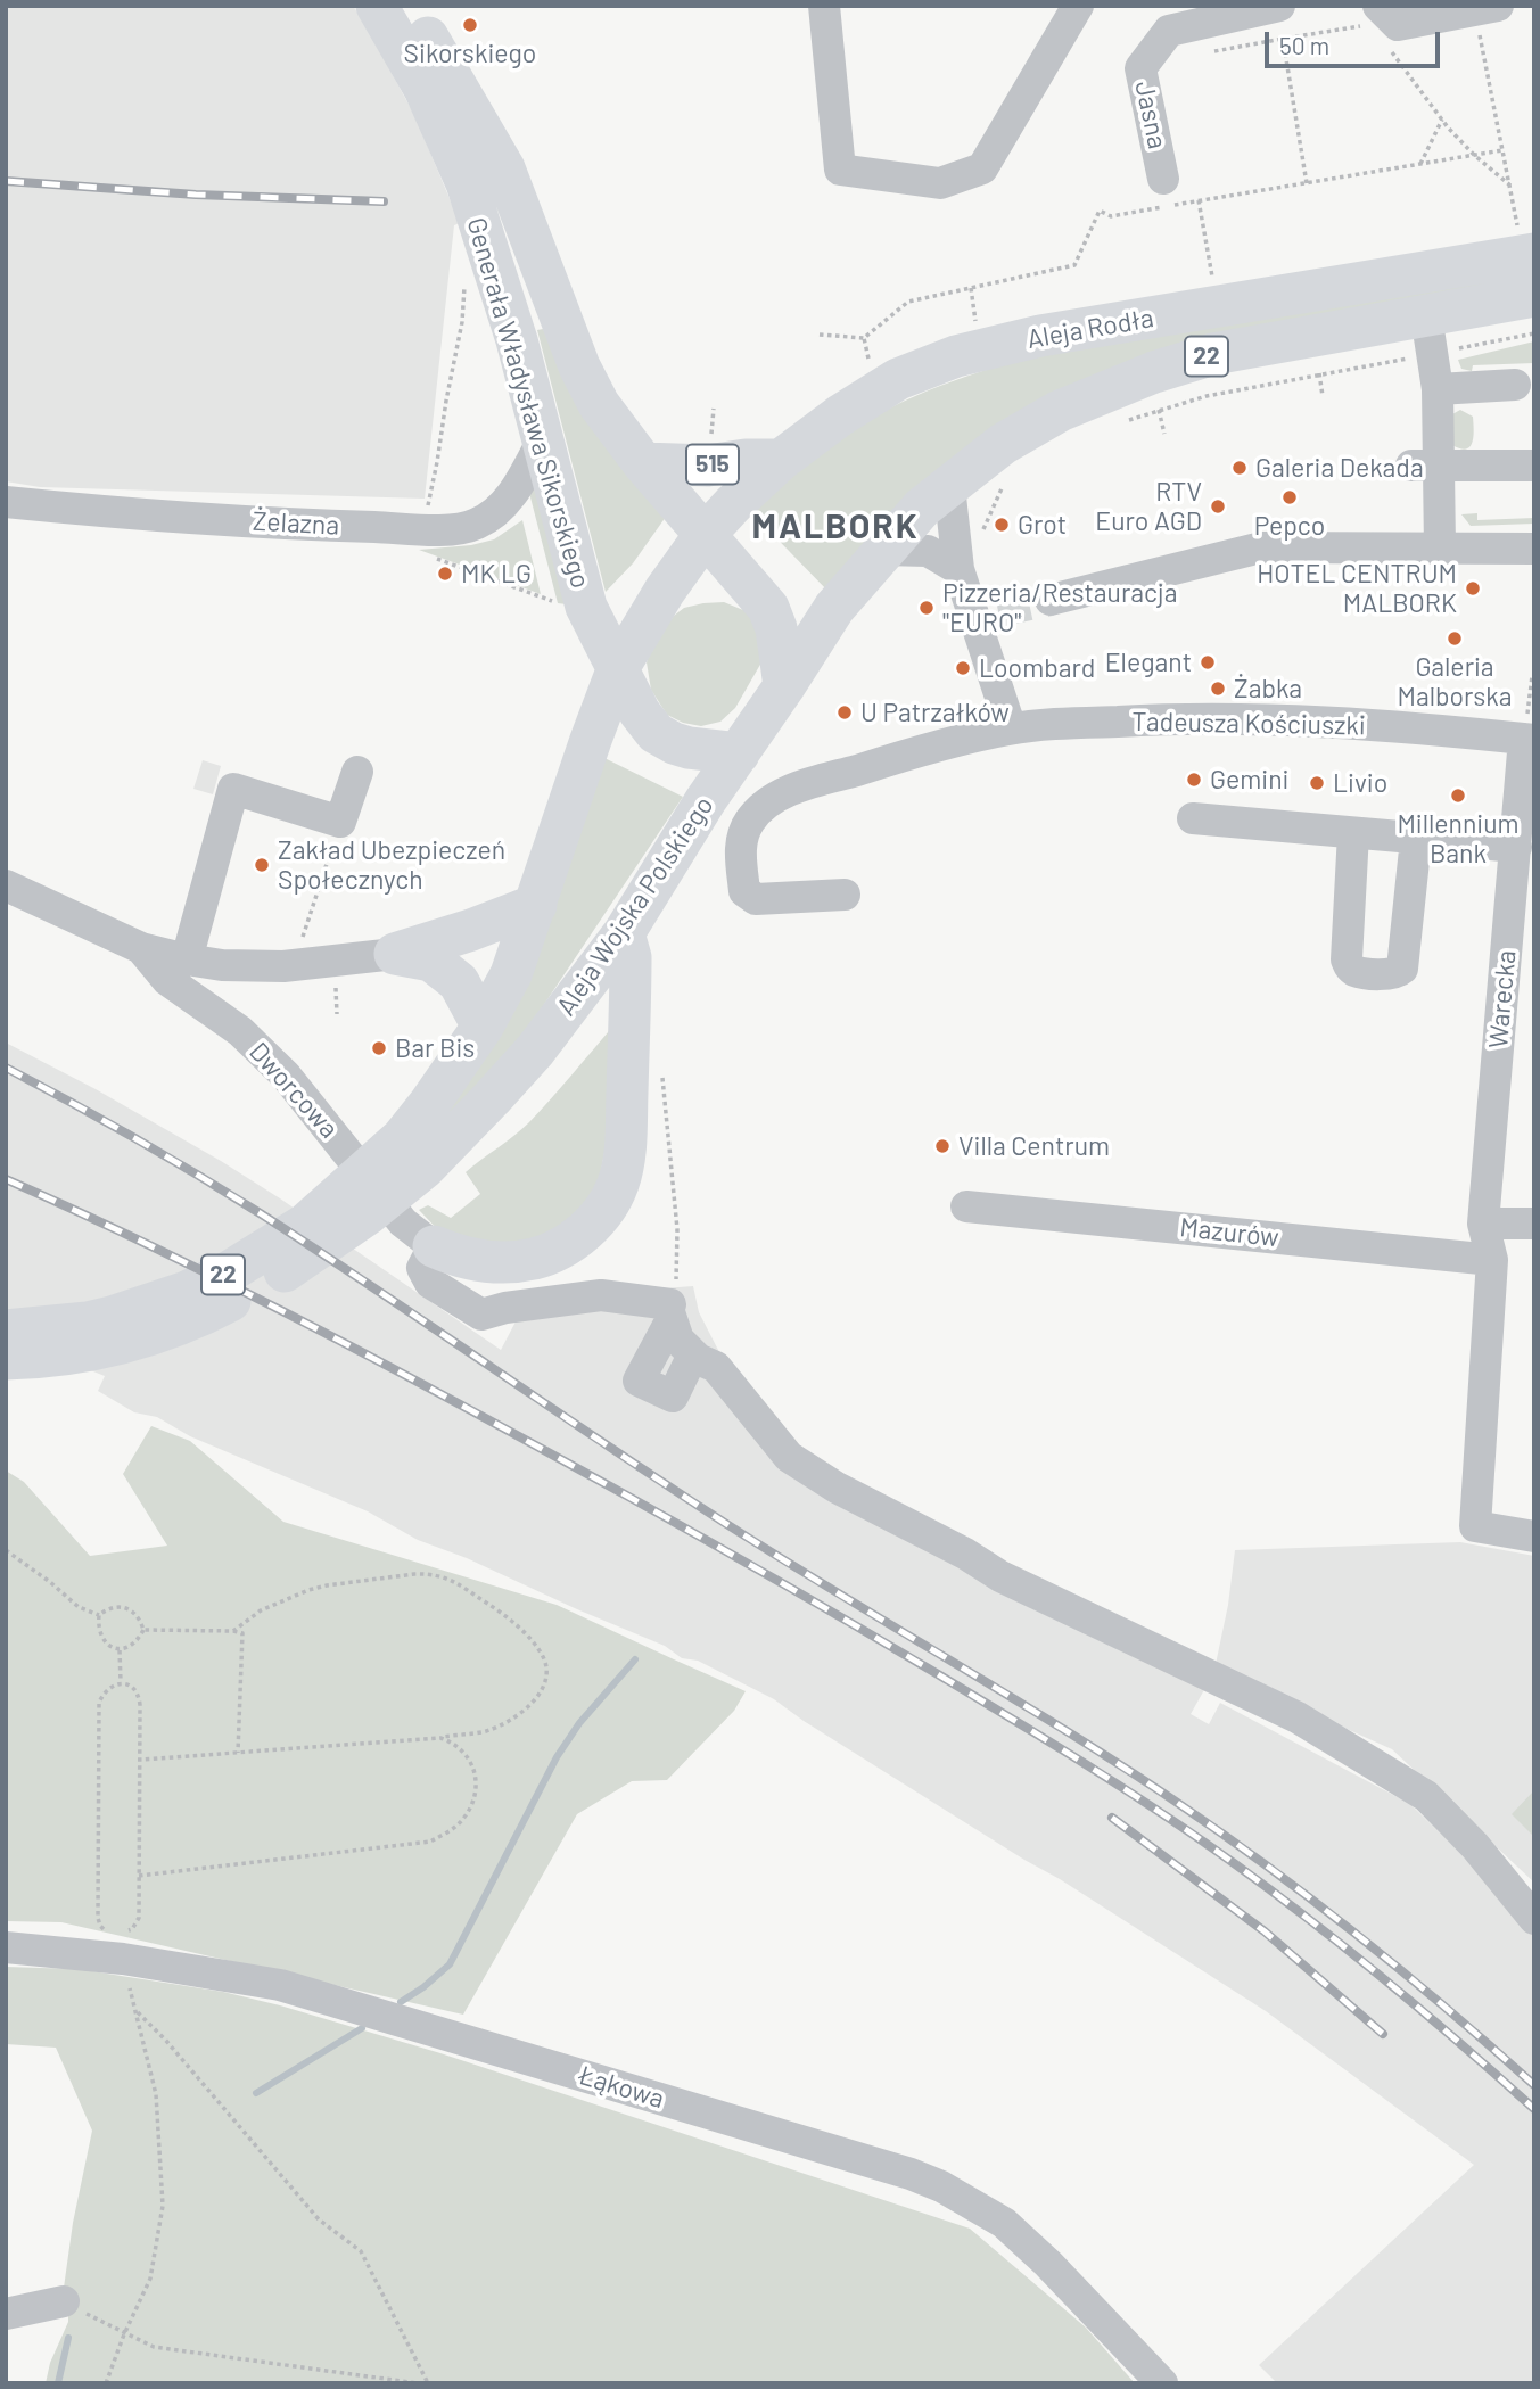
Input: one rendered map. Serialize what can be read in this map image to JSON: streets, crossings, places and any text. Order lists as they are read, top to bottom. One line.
{"streets":{"main road":["Aleja Rodła","22","Generała Władysława Sikorskiego","515","Aleja Wojska Polskiego"],"street":["Jasna","Żelazna","Tadeusza Kościuszki","Warecka","Dworcowa","Mazurów","Łąkowa"]},"crossings":[["Aleja Rodła","22"],["Aleja Rodła","Generała Władysława Sikorskiego"],["Aleja Rodła","515"],["22","Generała Władysława Sikorskiego"],["22","Aleja Wojska Polskiego"],["Generała Władysława Sikorskiego","515"],["Generała Władysława Sikorskiego","Żelazna"],["Generała Władysława Sikorskiego","Aleja Wojska Polskiego"],["Tadeusza Kościuszki","Warecka"],["Warecka","Mazurów"]],"districts":["MALBORK"],"places":["Sikorskiego","Galeria Dekada","Pepco","RTV Euro AGD","Grot","MK LG","HOTEL CENTRUM MALBORK","Pizzeria/Restauracja \"EURO\"","Galeria Malborska","Elegant","Loombard","Żabka","U Patrzałków","Gemini","Livio","Millennium Bank","Zakład Ubezpieczeń Społecznych","Bar Bis","Villa Centrum"],"scale_bar":"50 m"}
